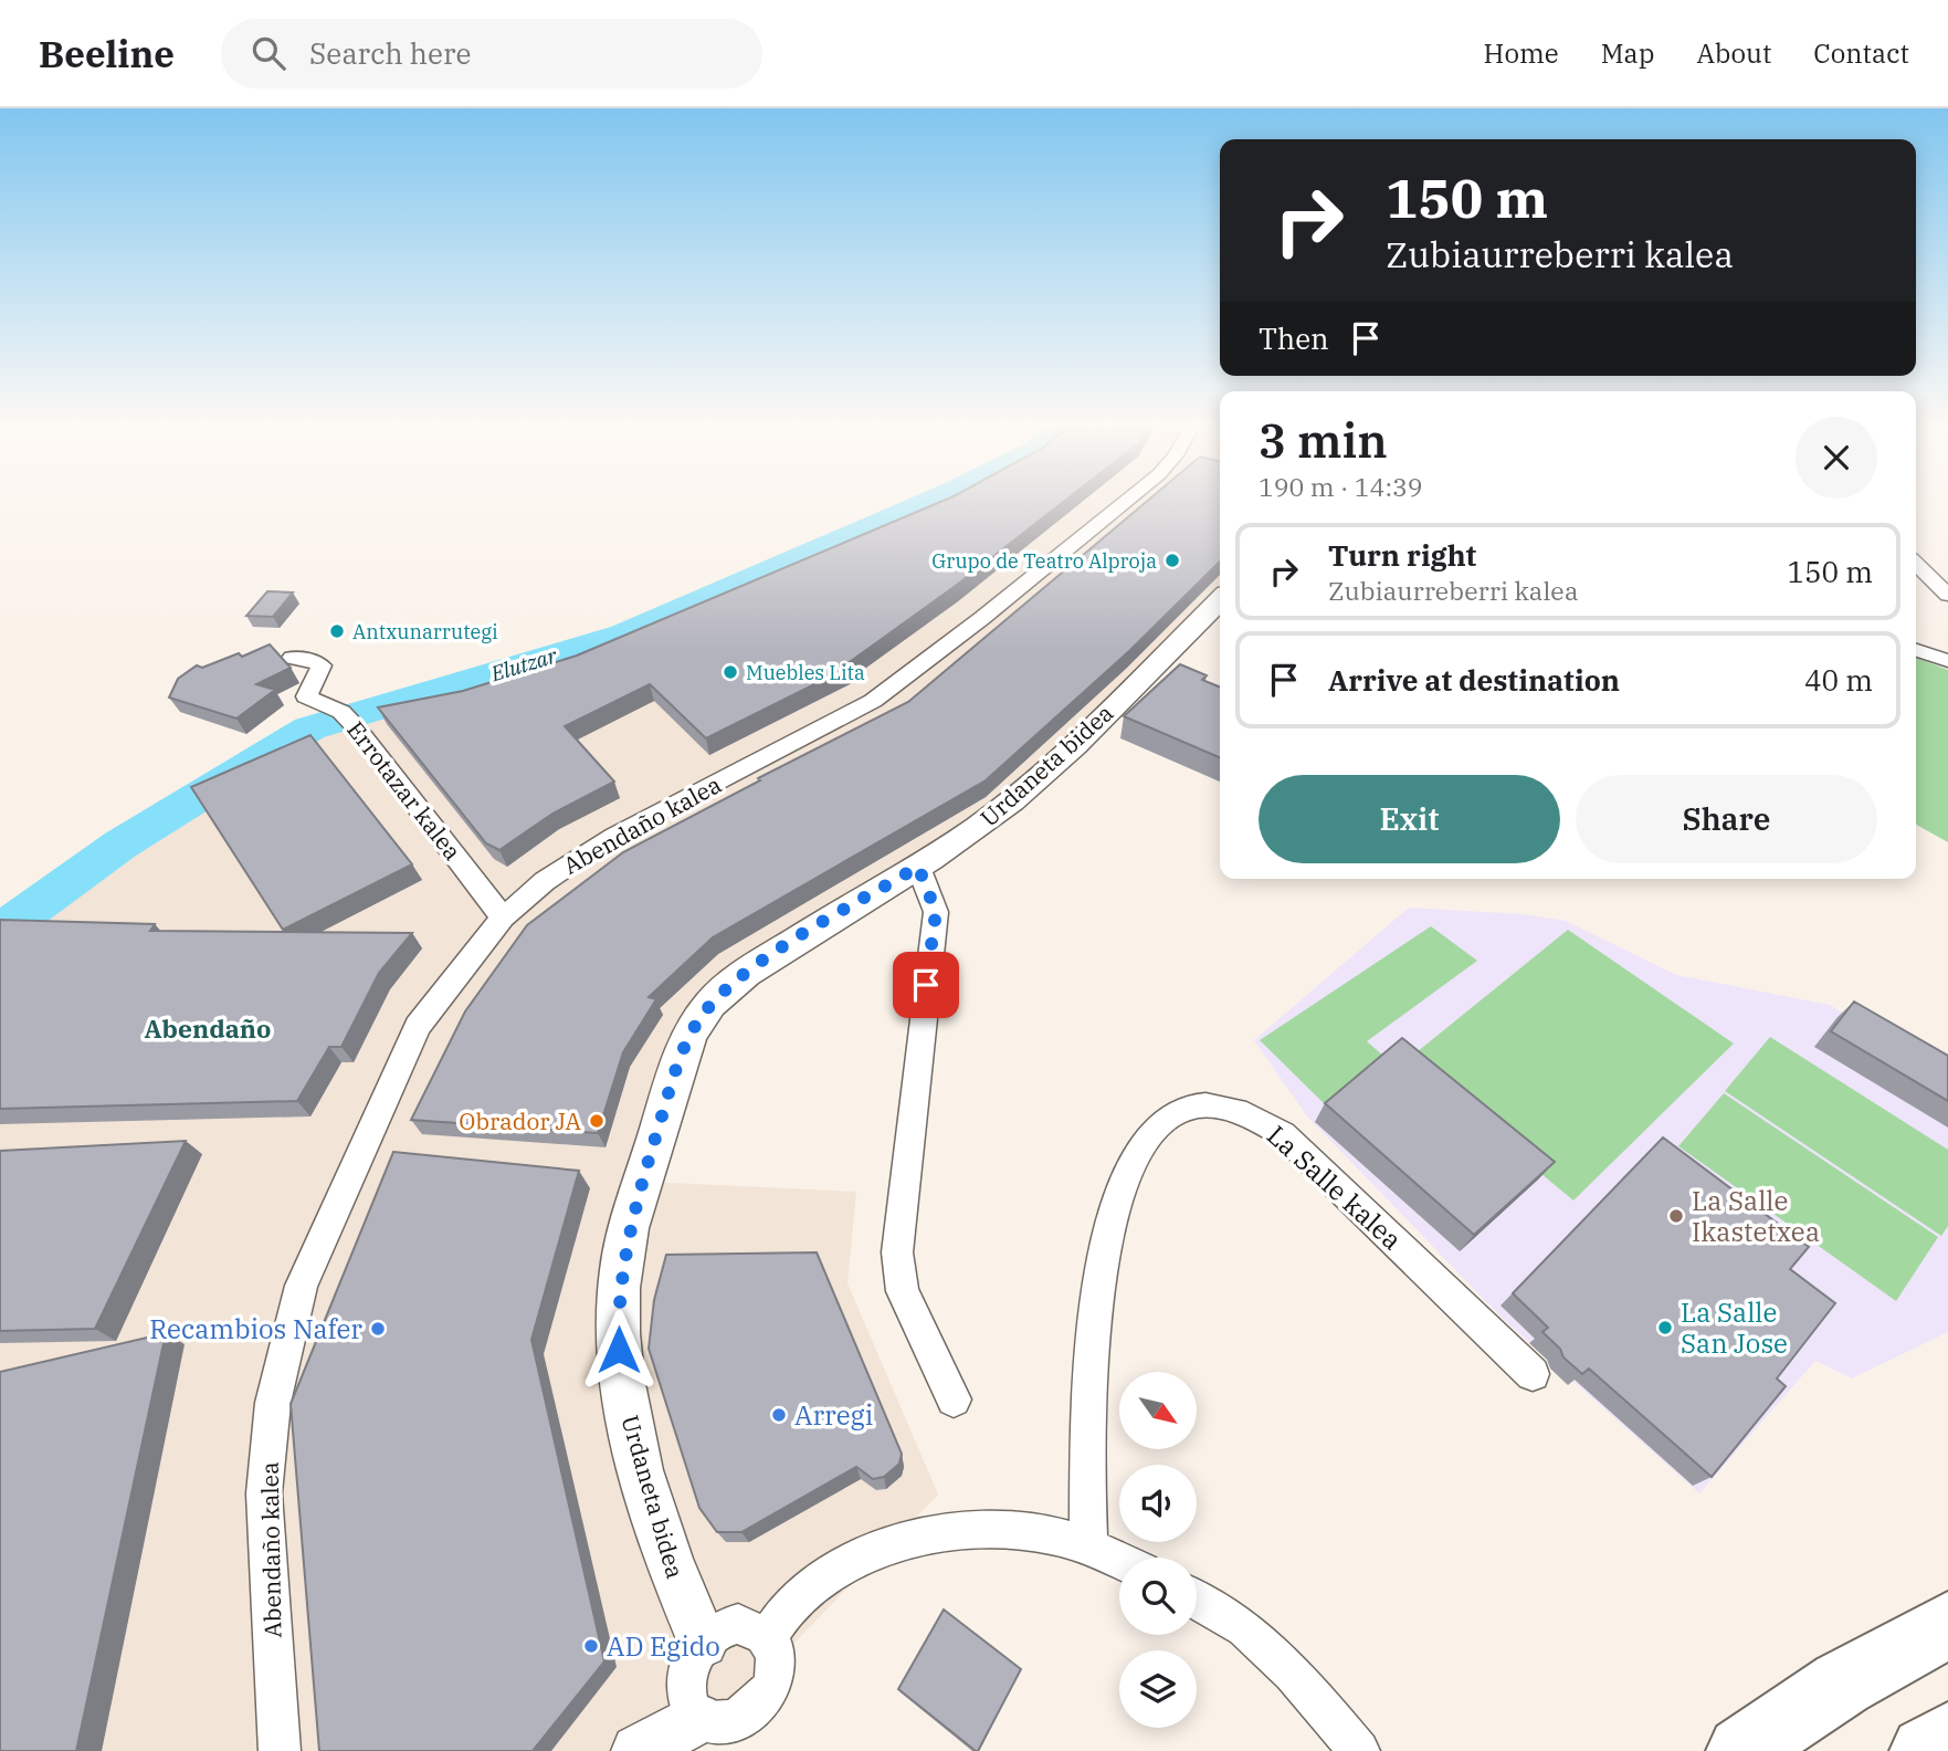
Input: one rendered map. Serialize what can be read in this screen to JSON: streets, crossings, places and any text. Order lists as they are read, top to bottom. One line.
{"streets":{"street":["Urdaneta bidea","Errotazar kalea","Abendaño kalea","La Salle kalea"]},"crossings":[["Errotazar kalea","Abendaño kalea"]],"districts":["Abendaño"],"water":["Elutzar"],"places":["Grupo de Teatro Alproja","Antxunarrutegi","Muebles Lita","Obrador JA","La Salle Ikastetxea","La Salle San Jose","Recambios Nafer","Arregi","AD Egido"],"north":"bottom right","page":{"header":"Beeline","search":"Search here","nav":["Home","Map","About","Contact"],"turn":["150 m","Zubiaurreberri kalea"],"then":"Then","heading":["3 min","190 m · 14:39"],"list":[{"name":"Turn right","note":"Zubiaurreberri kalea","value":"150 m"},{"name":"Arrive at destination","value":"40 m"}],"buttons":["Exit","Share"]}}
